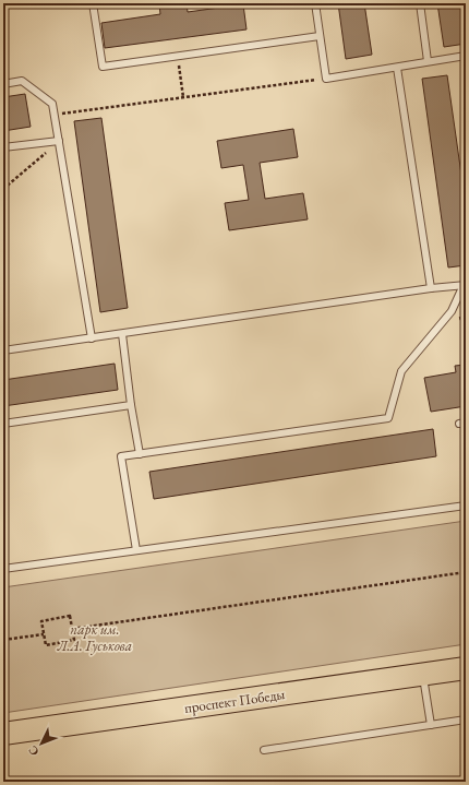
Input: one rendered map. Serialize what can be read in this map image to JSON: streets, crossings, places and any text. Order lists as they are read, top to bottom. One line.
{"streets":{"main road":["проспект Победы"]},"parks":["парк им. Л.А. Гуськова"],"north":"bottom left"}
